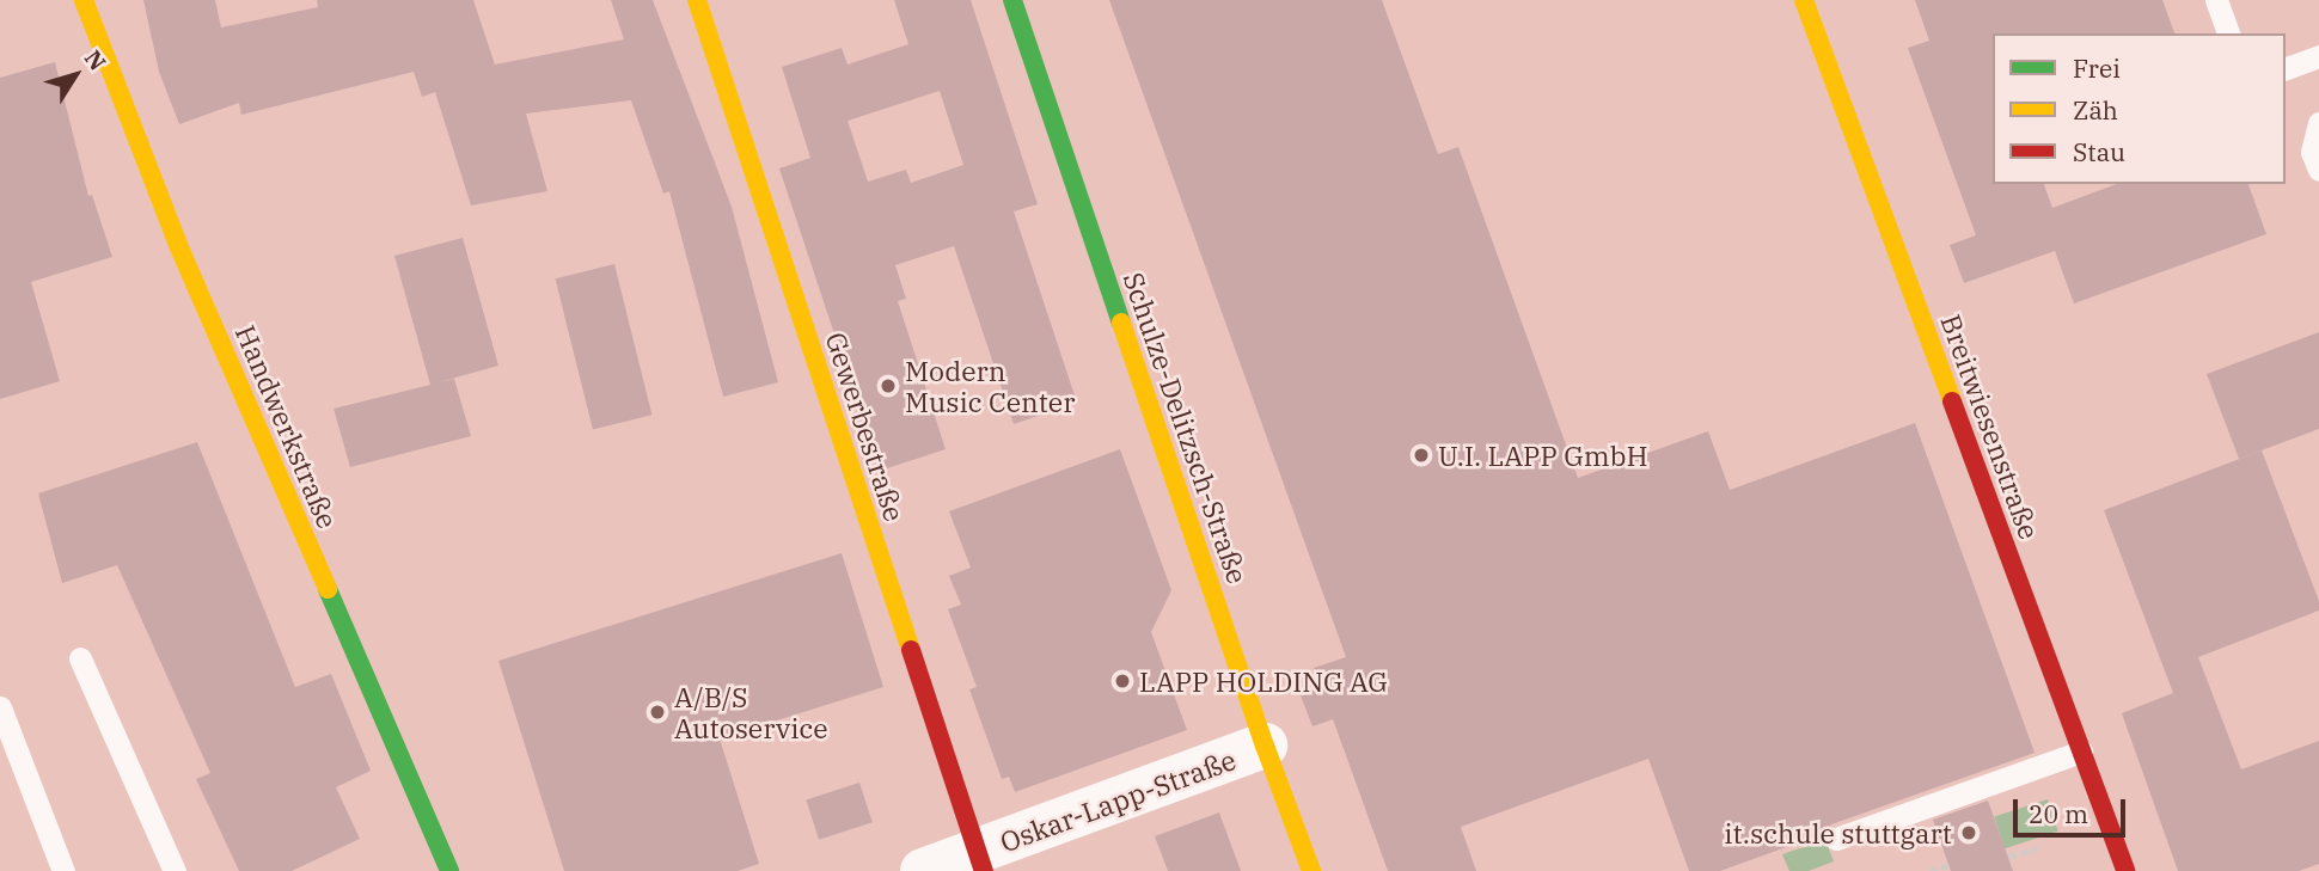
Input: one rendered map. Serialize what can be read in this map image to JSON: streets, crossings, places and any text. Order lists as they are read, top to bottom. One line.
{"streets":{"street":["Handwerkstraße","Gewerbestraße","Breitwiesenstraße","Schulze-Delitzsch-Straße","Oskar-Lapp-Straße"]},"crossings":[["Gewerbestraße","Oskar-Lapp-Straße"],["Schulze-Delitzsch-Straße","Oskar-Lapp-Straße"]],"places":["Modern Music Center","U.I. LAPP GmbH","LAPP HOLDING AG","A/B/S Autoservice","it.schule stuttgart"],"legend":["Frei","Zäh","Stau"],"scale_bar":"20 m","north":"top right"}
